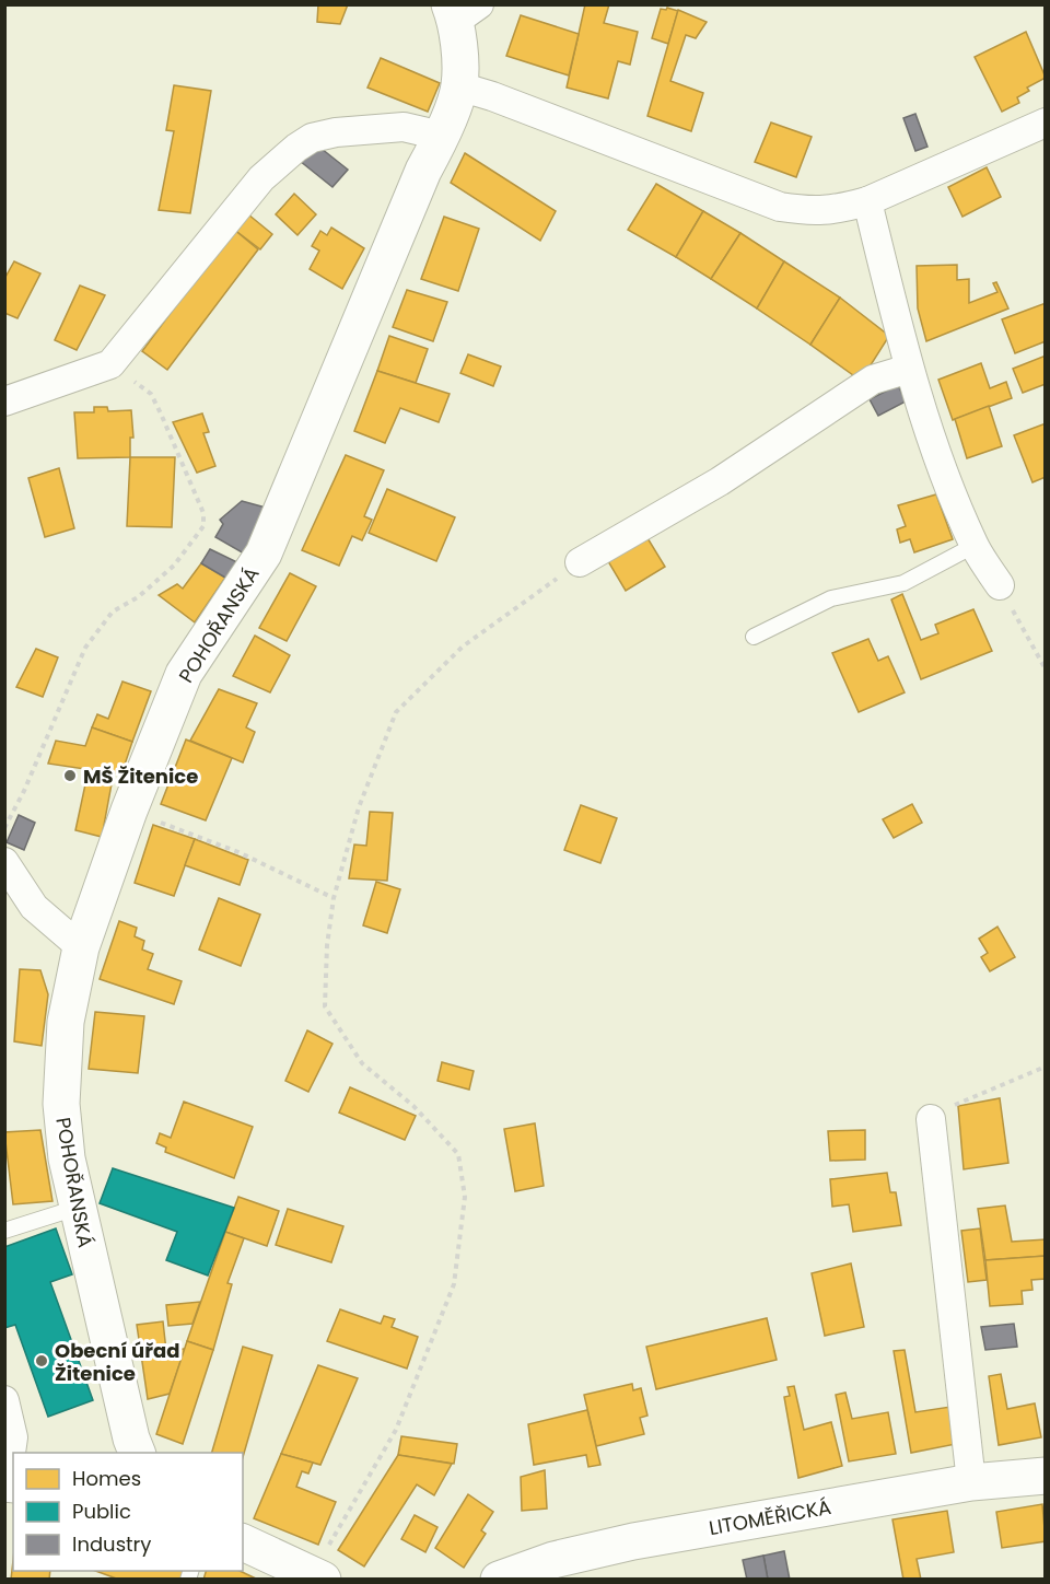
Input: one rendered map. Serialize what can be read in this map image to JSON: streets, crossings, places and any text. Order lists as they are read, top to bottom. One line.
{"streets":{"street":["POHOŘANSKÁ","LITOMĚŘICKÁ"]},"places":["MŠ Žitenice","Obecní úřad Žitenice"],"legend":["Homes","Public","Industry"]}
